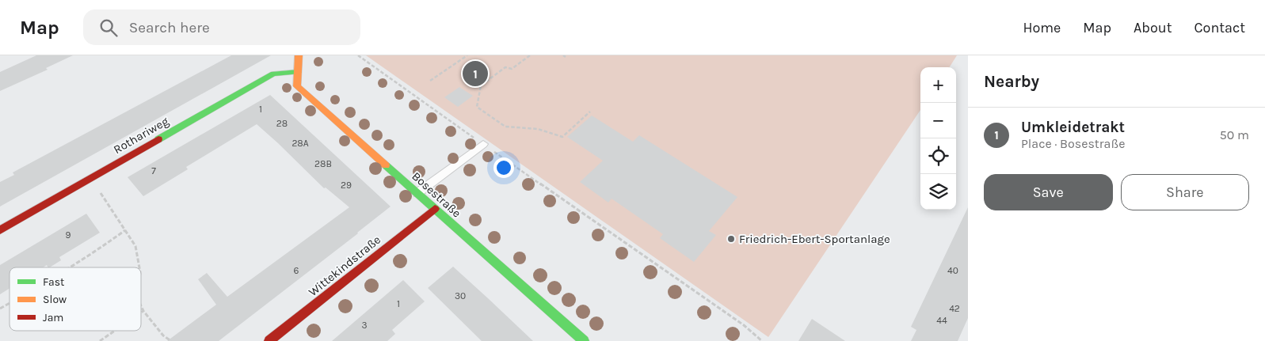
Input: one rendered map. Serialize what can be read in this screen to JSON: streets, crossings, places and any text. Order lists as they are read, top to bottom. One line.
{"streets":{"street":["Rothariweg","Bosestraße","Wittekindstraße"]},"crossings":[["Rothariweg","Bosestraße"],["Bosestraße","Wittekindstraße"]],"places":["Friedrich-Ebert-Sportanlage"],"house_numbers":["1","28","28A","28B","7","29","9","6","40","30","1","42","44","3"],"legend":["Fast","Slow","Jam"],"page":{"header":"Map","search":"Search here","nav":["Home","Map","About","Contact"],"heading":"Nearby","pins":"1","map_buttons":["+","−"],"list":[{"mark":"1","name":"Umkleidetrakt","note":"Place · Bosestraße","value":"50 m"}],"buttons":["Save","Share"]}}
